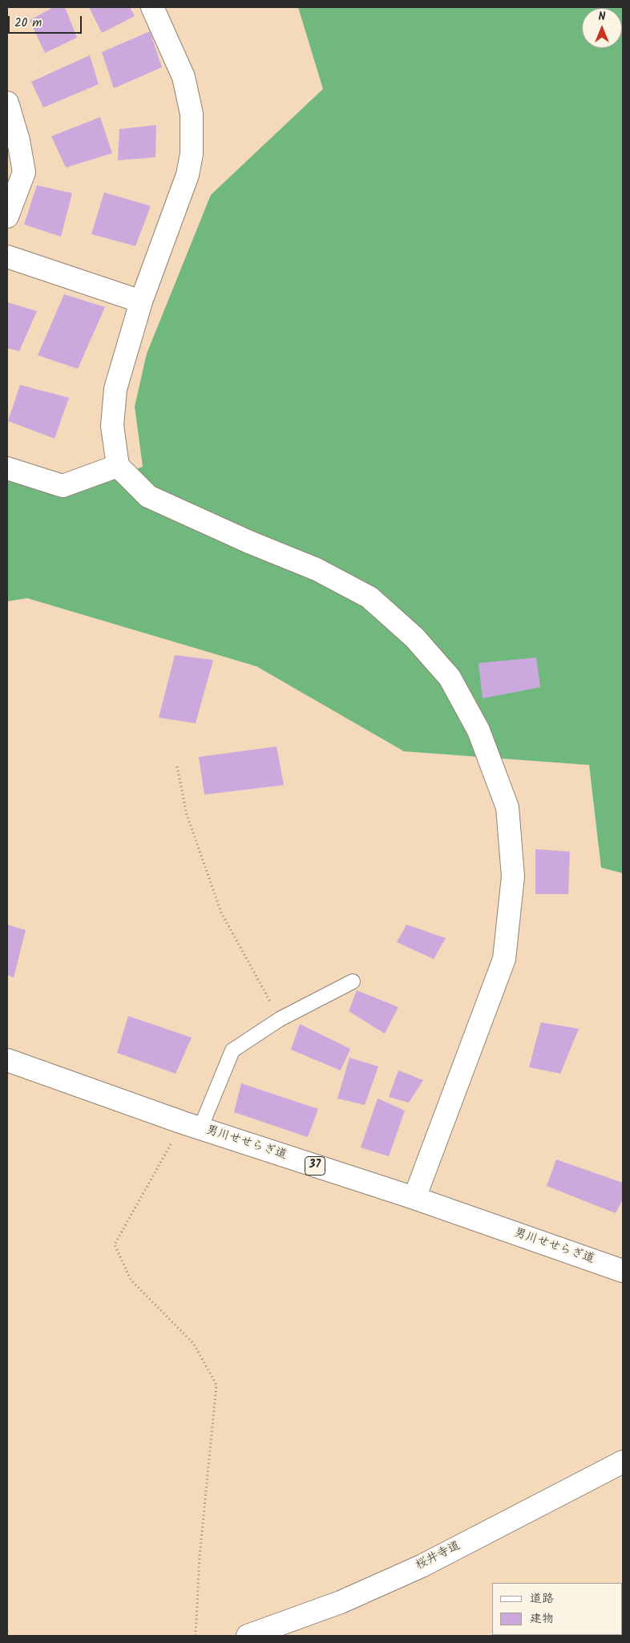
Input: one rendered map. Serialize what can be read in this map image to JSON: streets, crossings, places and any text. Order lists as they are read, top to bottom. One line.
{"streets":{"street":["男川せせらぎ道","37","桜井寺道"]},"legend":["道路","建物"],"scale_bar":"20 m","north":"top"}
